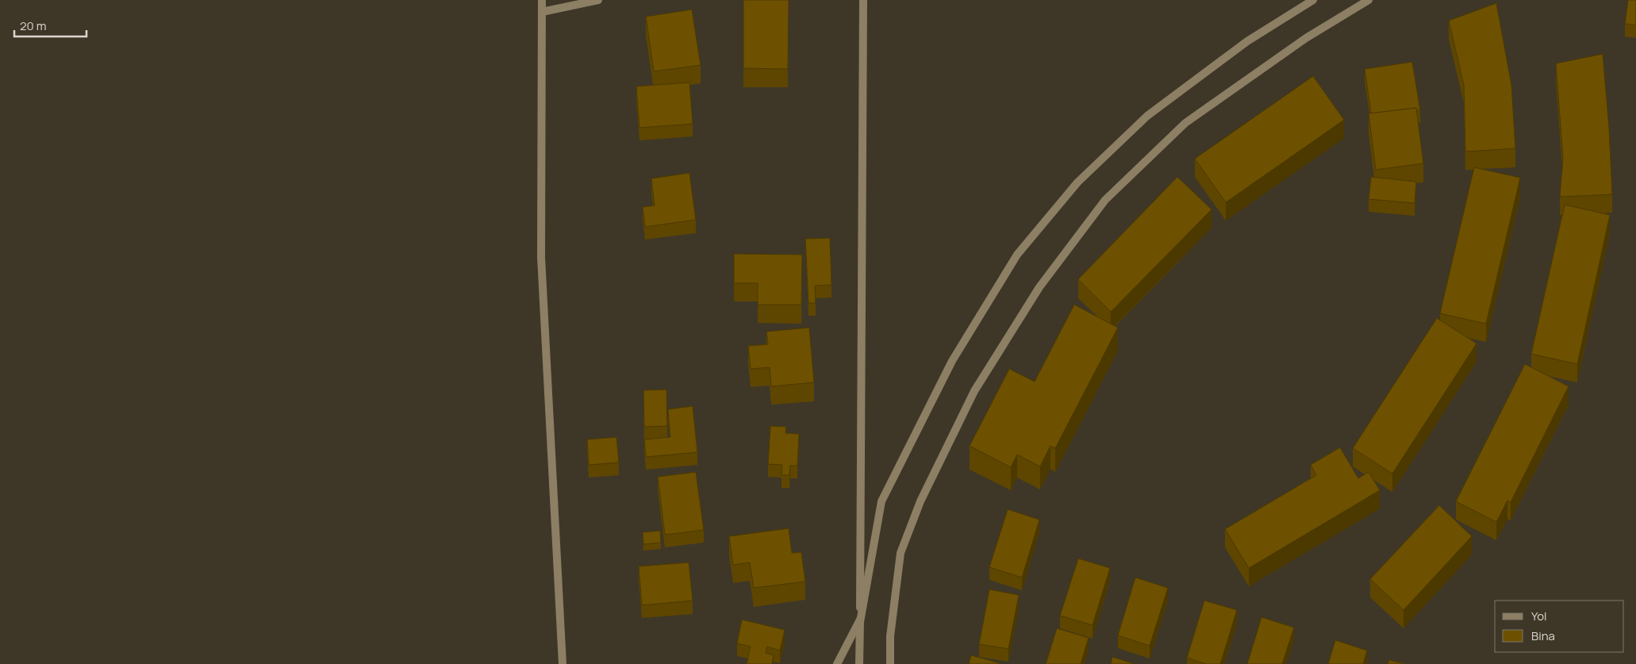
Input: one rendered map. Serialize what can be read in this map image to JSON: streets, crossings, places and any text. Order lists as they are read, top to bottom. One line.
{"legend":["Yol","Bina"],"scale_bar":"20 m"}
